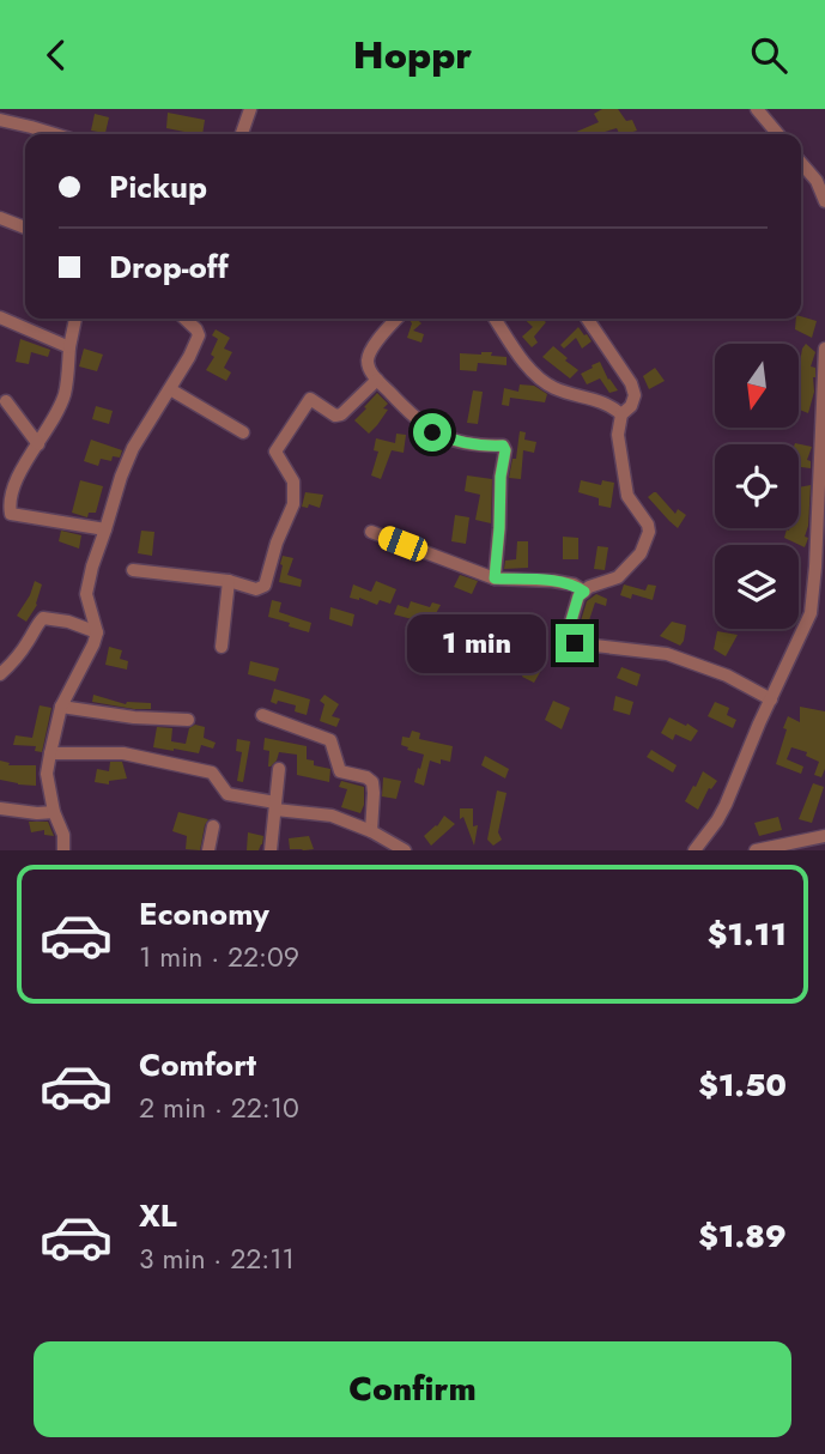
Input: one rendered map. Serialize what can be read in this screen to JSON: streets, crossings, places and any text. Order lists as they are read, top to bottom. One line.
{"north":"bottom","page":{"header":"Hoppr","banner":["Pickup","Drop-off"],"bubble":"1 min","list":[{"name":"Economy","note":"1 min · 22:09","value":"$1.11"},{"name":"Comfort","note":"2 min · 22:10","value":"$1.50"},{"name":"XL","note":"3 min · 22:11","value":"$1.89"}],"buttons":"Confirm"}}
